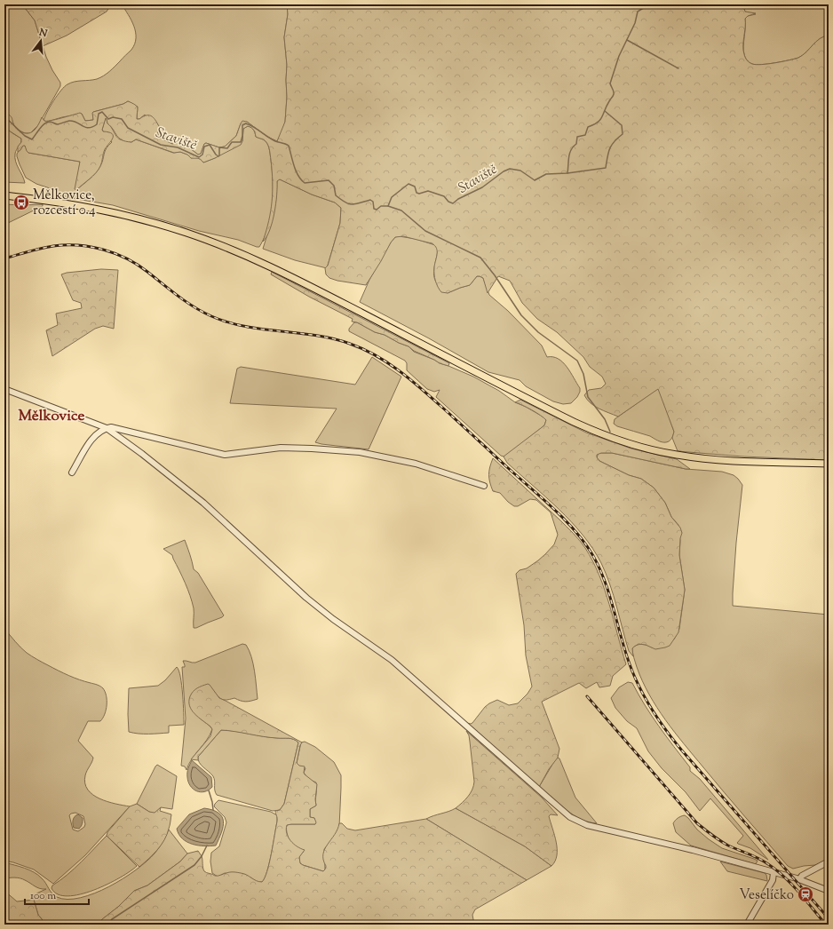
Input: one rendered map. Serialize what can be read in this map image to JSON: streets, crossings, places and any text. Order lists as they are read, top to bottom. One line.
{"districts":["Mělkovice"],"water":["Staviště"],"places":{"bus stop":["Mělkovice, rozcestí 0.4"],"station":["Veselíčko"]},"scale_bar":"100 m","north":"top"}
